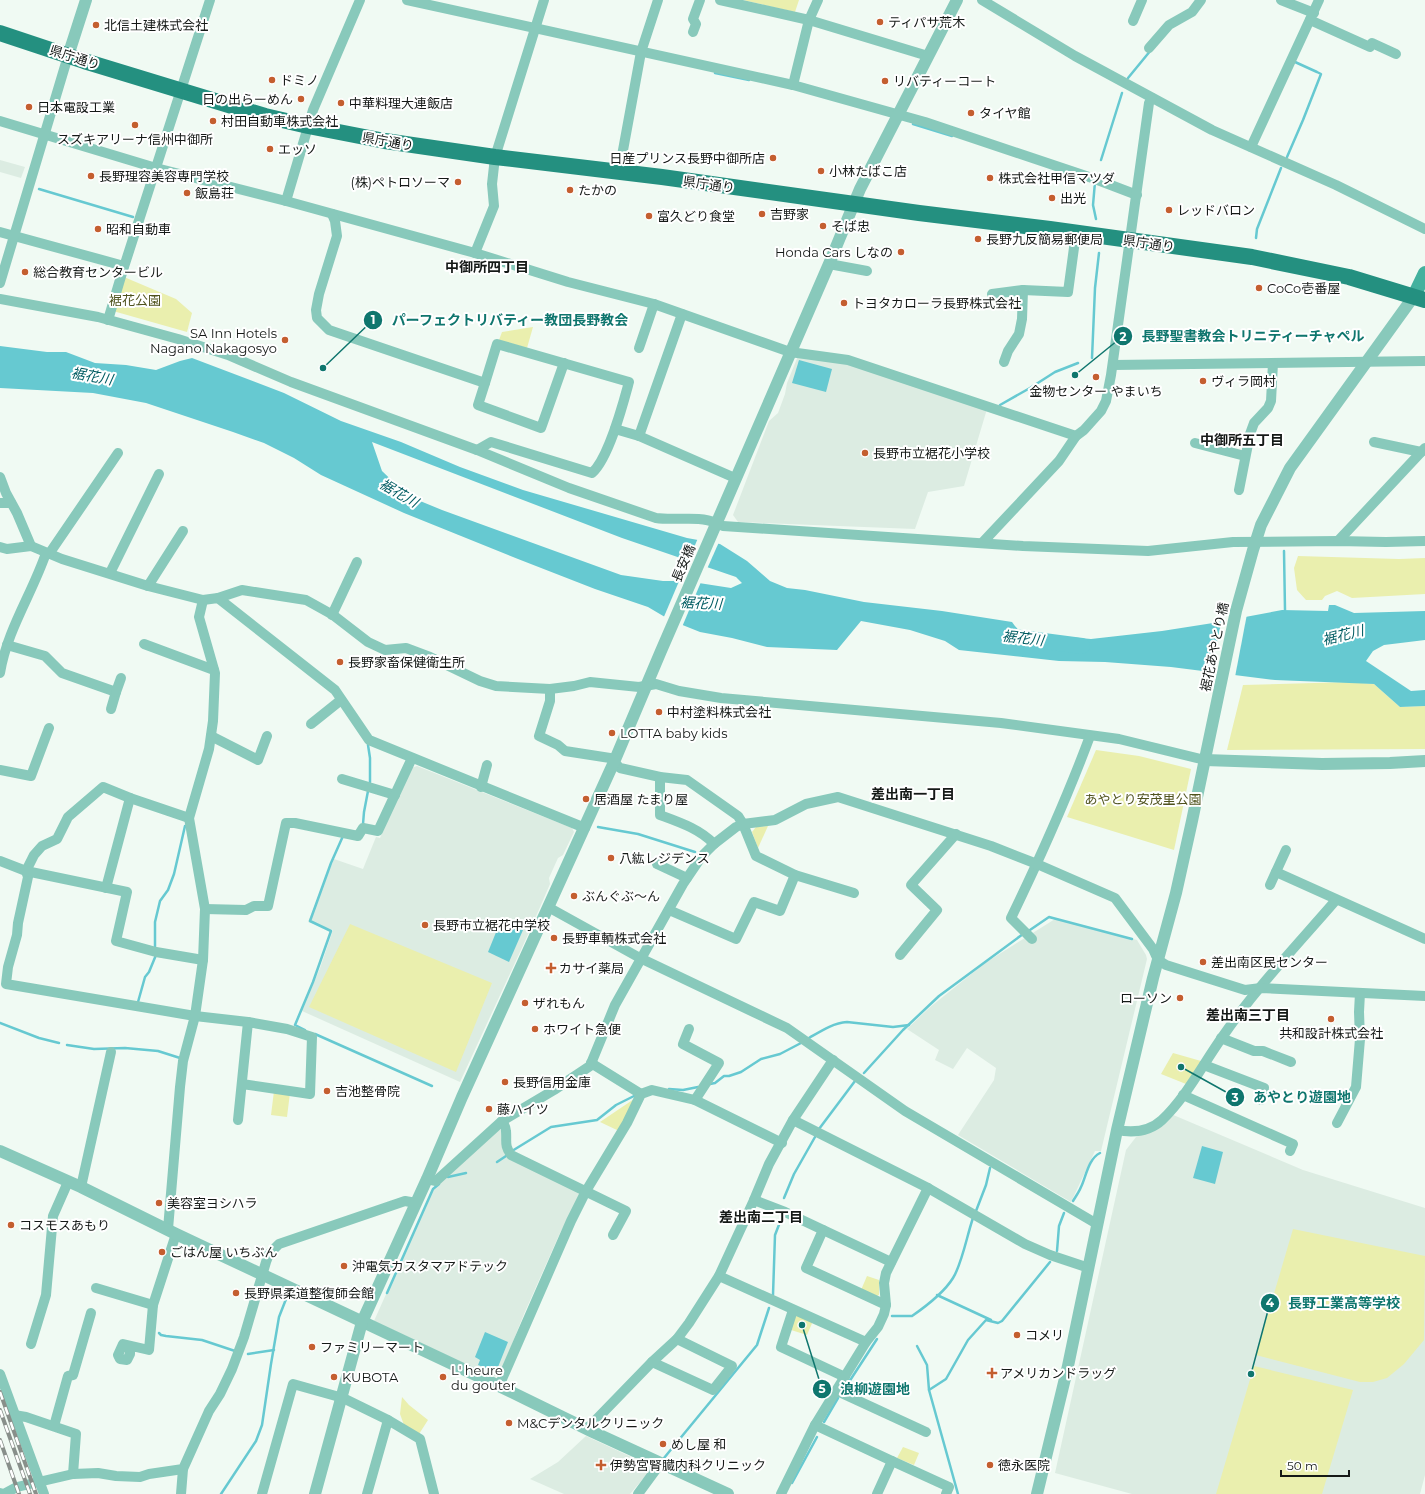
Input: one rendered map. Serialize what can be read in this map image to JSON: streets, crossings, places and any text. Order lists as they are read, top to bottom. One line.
{"streets":{"highway":["県庁通り"],"street":["長安橋","裾花あやとり橋"]},"crossings":[["県庁通り","長安橋"],["県庁通り","裾花あやとり橋"]],"districts":["中御所四丁目","中御所五丁目","差出南一丁目","差出南三丁目","差出南二丁目"],"water":["裾花川"],"parks":["裾花公園","あやとり安茂里公園"],"places":{"other":["ティパサ荒木","北信土建株式会社","ドミノ","リバティーコート","日の出らーめん","中華料理大連飯店","日本電設工業","タイヤ館","村田自動車株式会社","スズキアリーナ信州中御所","エッソ","日産プリンス長野中御所店","小林たばこ店","長野理容美容専門学校","株式会社甲信マツダ","(株)ペトロソーマ","たかの","飯島荘","出光","レッドバロン","吉野家","富久どり食堂","そば忠","昭和自動車","長野九反簡易郵便局","Honda Cars しなの","総合教育センタービル","CoCo壱番屋","トヨタカローラ長野株式会社","SA Inn Hotels Nagano Nakagosyo","パーフェクトリバティー教団長野教会","長野聖書教会トリニティーチャペル","金物センター やまいち","ヴィラ岡村","長野市立裾花小学校","長野家畜保健衛生所","中村塗料株式会社","LOTTA baby kids","居酒屋 たまり屋","八紘レジデンス","ぶんぐぶ〜ん","長野市立裾花中学校","長野車輌株式会社","差出南区民センター","ローソン","ザれもん","共和設計株式会社","ホワイト急便","あやとり遊園地","長野信用金庫","吉池整骨院","藤ハイツ","美容室ヨシハラ","コスモスあもり","ごはん屋 いちぶん","沖電気カスタマアドテック","長野県柔道整復師会館","浪柳遊園地","コメリ","ファミリーマート","長野工業高等学校","KUBOTA","L' heure du gouter","M&Cデンタルクリニック","めし屋 和","徳永医院"],"health":["カサイ薬局","アメリカンドラッグ","伊勢宮腎臓内科クリニック"]},"scale_bar":"50 m"}
